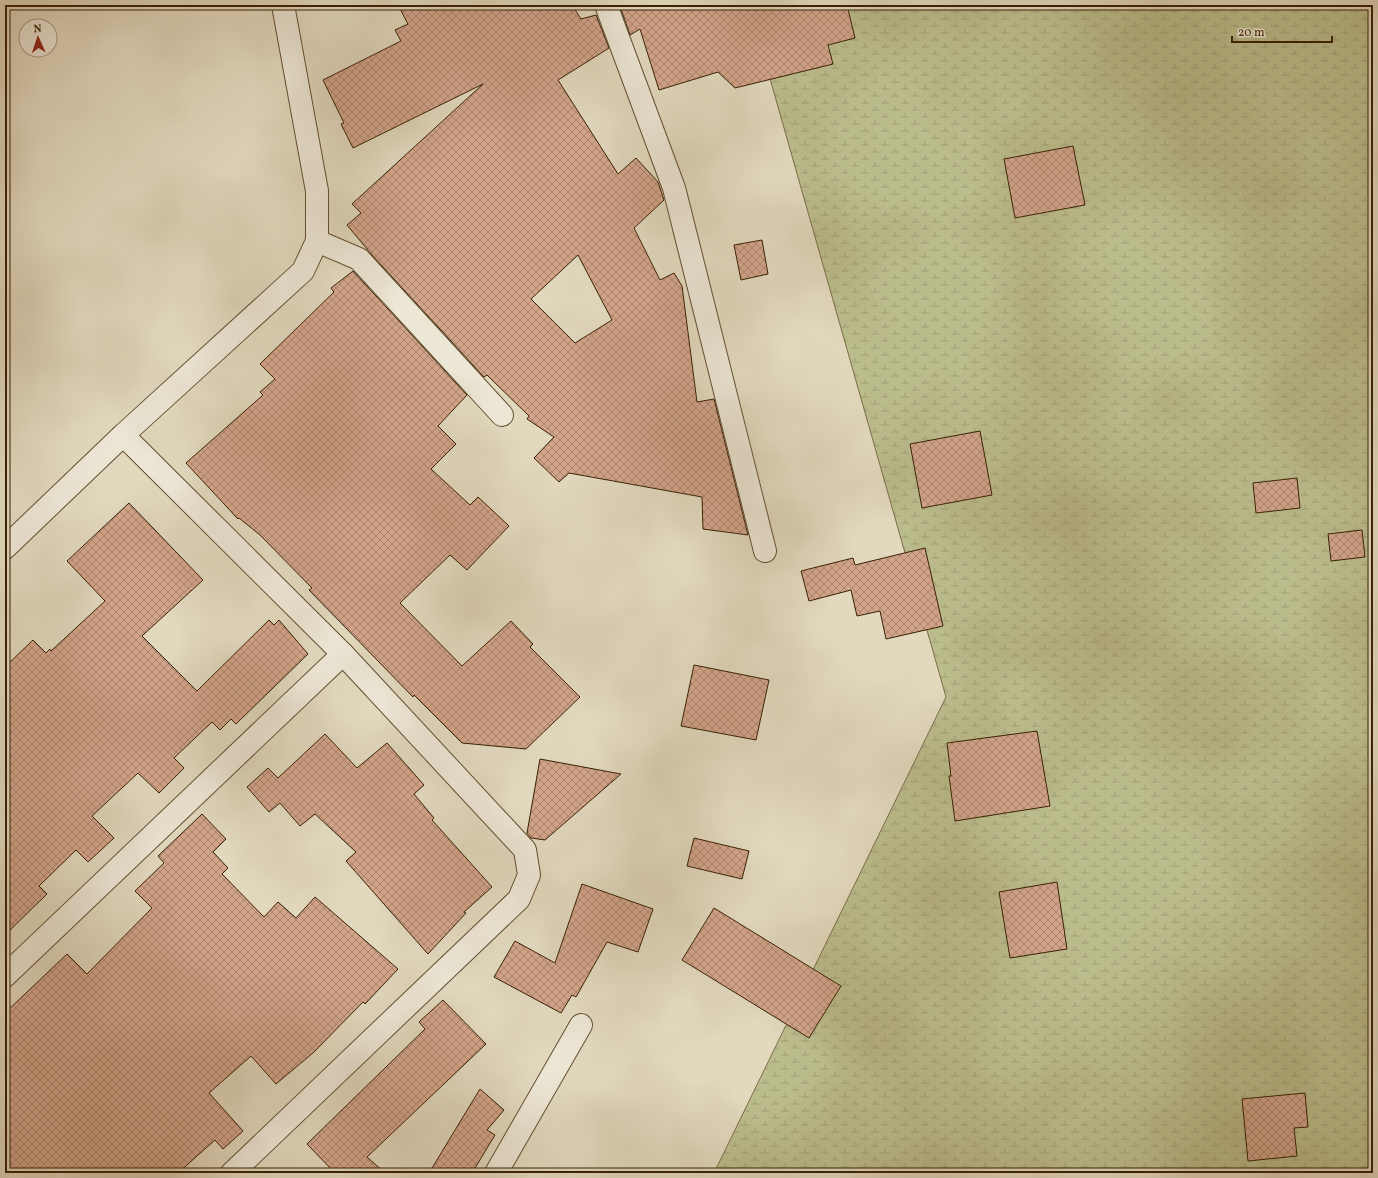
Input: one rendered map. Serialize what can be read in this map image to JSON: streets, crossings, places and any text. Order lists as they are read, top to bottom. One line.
{"scale_bar":"20 m","north":"top"}
